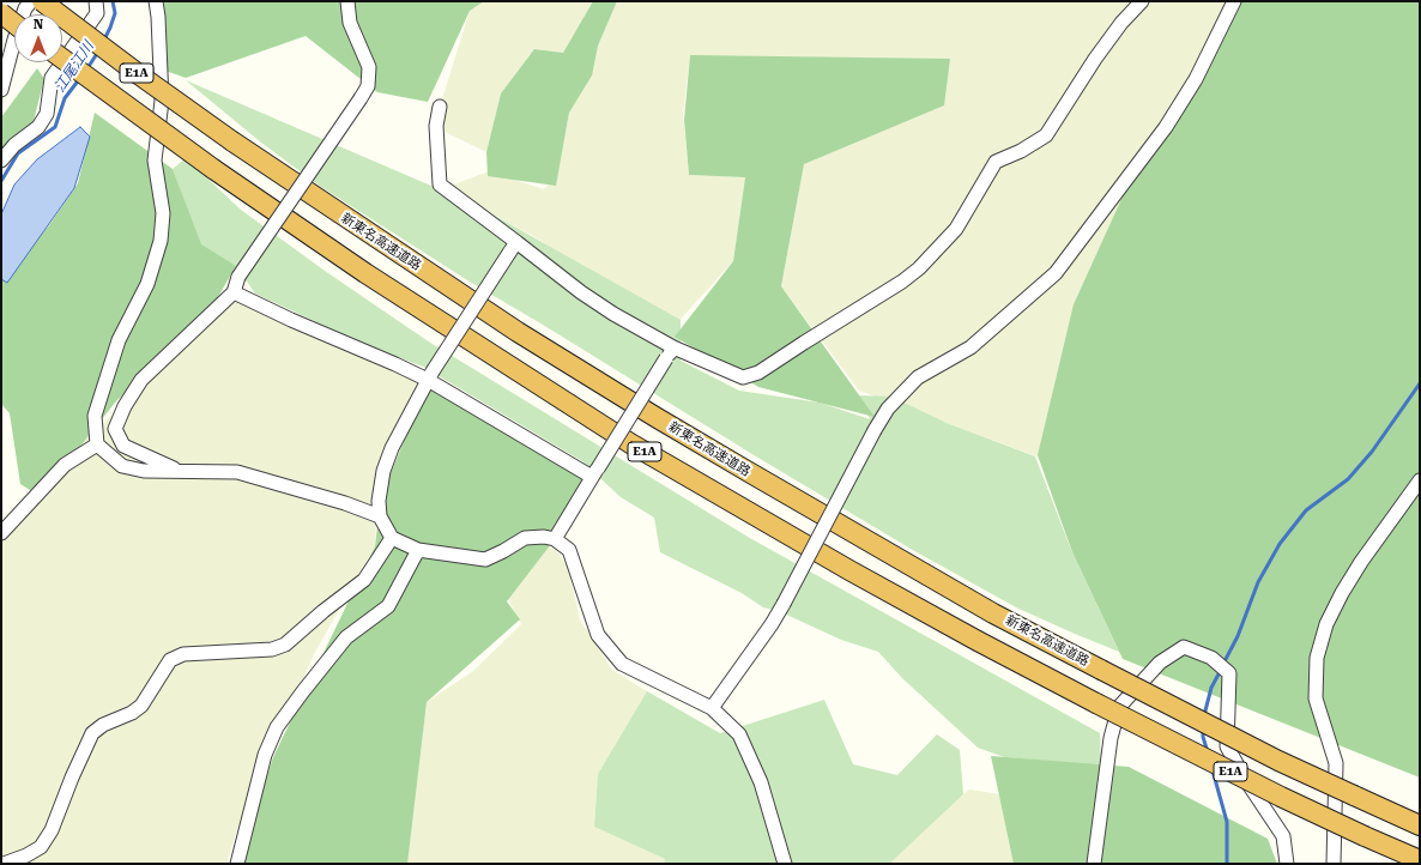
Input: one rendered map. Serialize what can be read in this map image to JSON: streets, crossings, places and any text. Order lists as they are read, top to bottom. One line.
{"streets":{"highway":["E1A","新東名高速道路"]},"water":["江尾江川"],"north":"top"}
